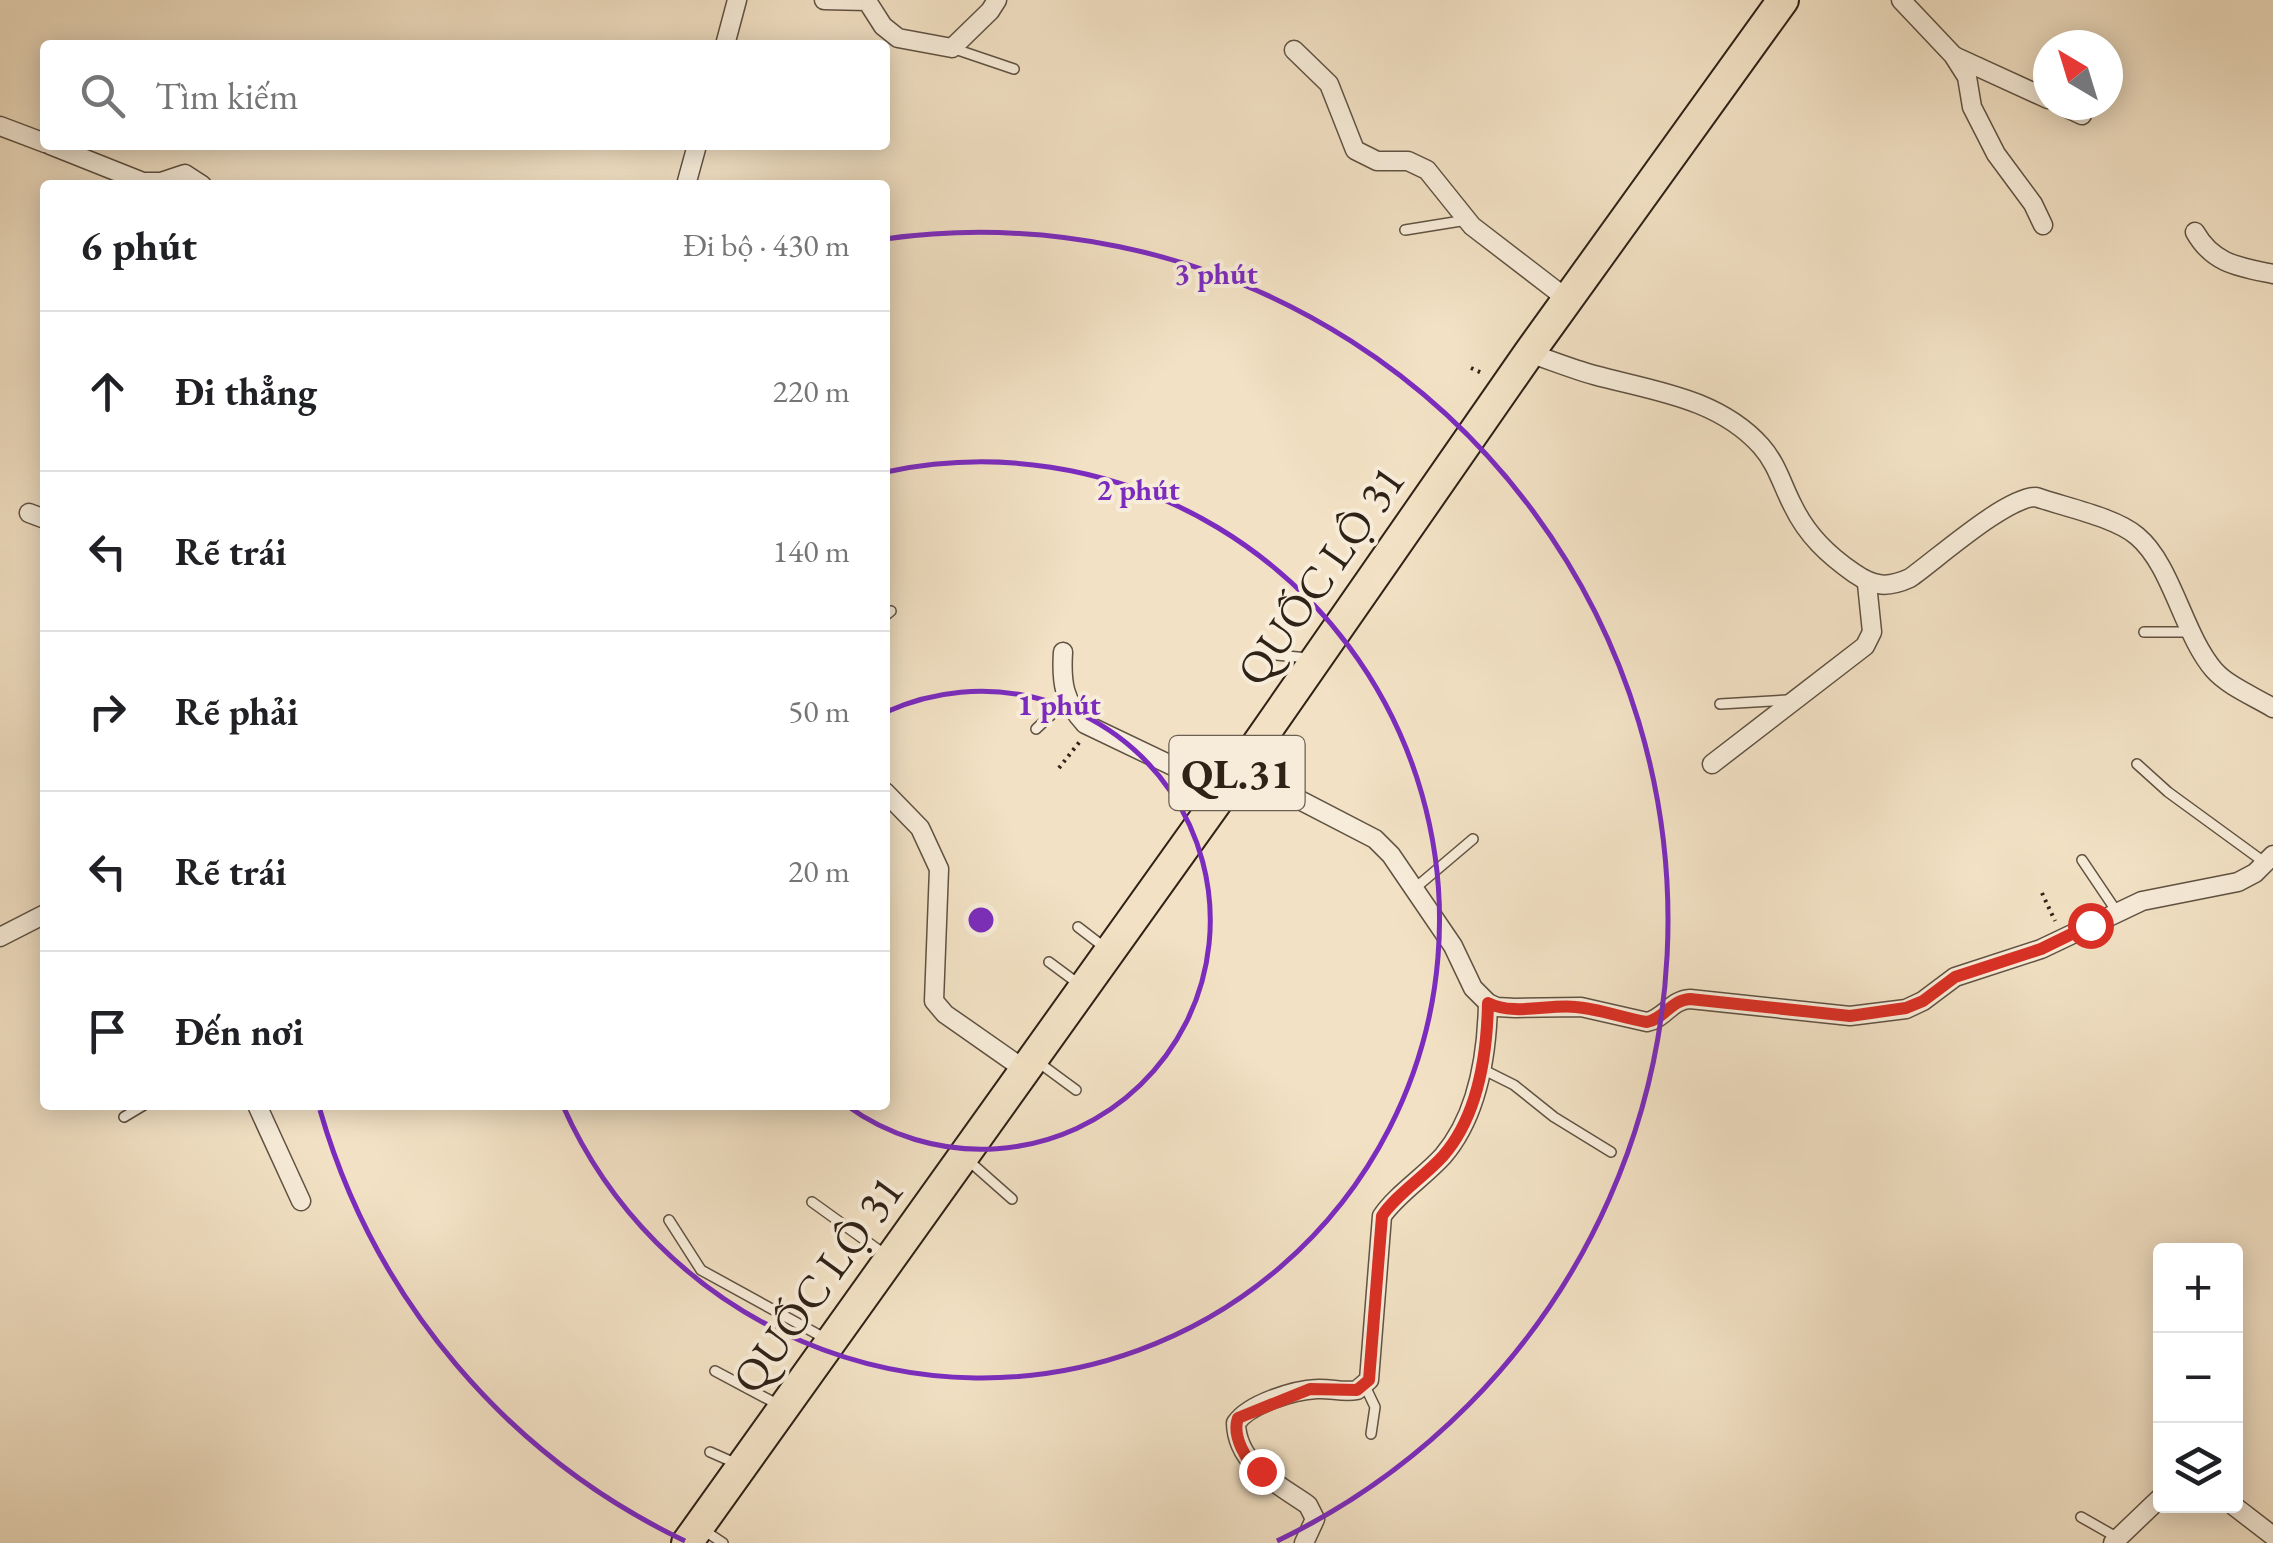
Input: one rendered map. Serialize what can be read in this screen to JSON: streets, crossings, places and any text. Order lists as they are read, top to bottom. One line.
{"streets":{"highway":["QUỐC LỘ 31","QL.31"]},"north":"top left","page":{"search":"Tìm kiếm","heading":["6 phút","Đi bộ · 430 m"],"list":[["Đi thẳng","220 m"],["Rẽ trái","140 m"],["Rẽ phải","50 m"],["Rẽ trái","20 m"],"Đến nơi"],"map_buttons":["+","−"]},"rings":["3 phút","2 phút","1 phút"]}
